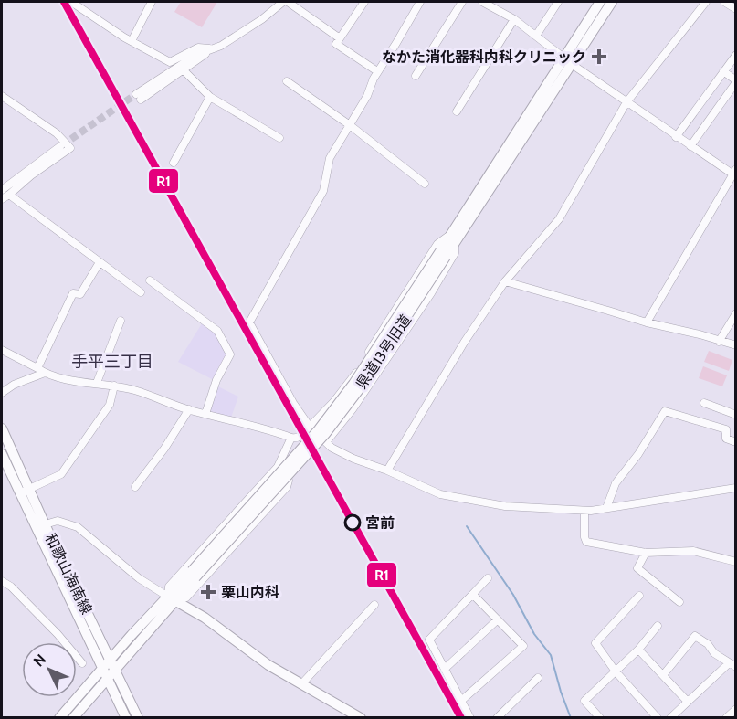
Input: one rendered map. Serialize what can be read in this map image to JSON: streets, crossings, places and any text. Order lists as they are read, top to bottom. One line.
{"streets":{"street":["県道13号旧道","和歌山海南線"]},"crossings":[["県道13号旧道","和歌山海南線"]],"districts":["手平三丁目"],"places":{"health":["なかた消化器科内科クリニック","栗山内科"],"other":["宮前"]},"lines":["transit line R1"],"north":"top left"}
